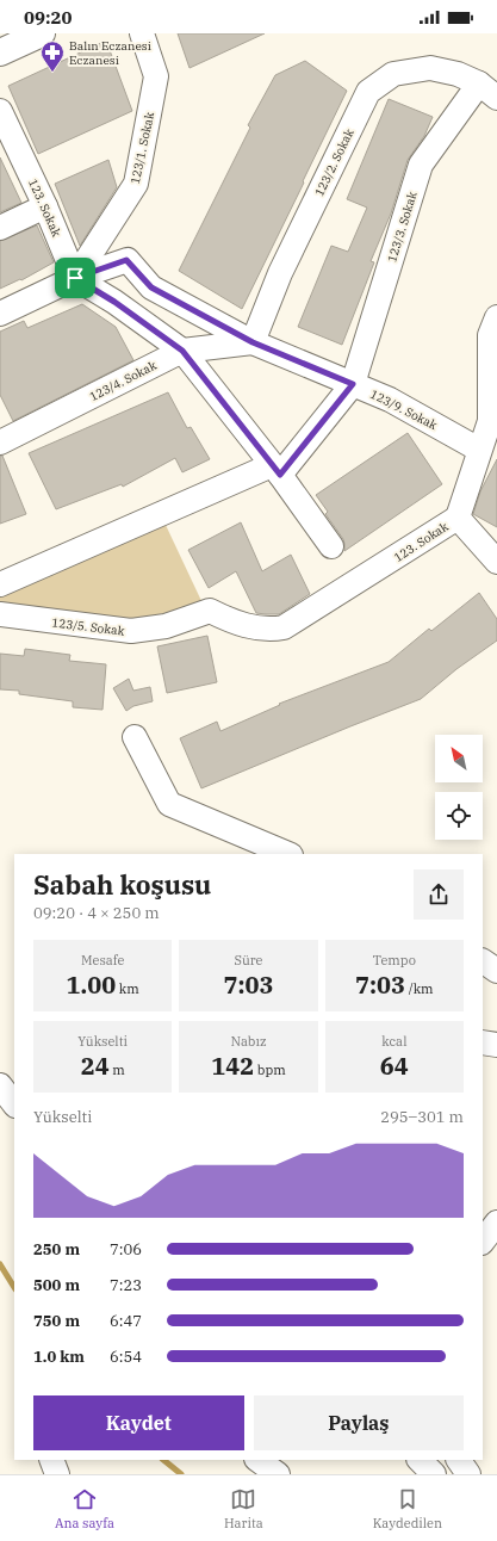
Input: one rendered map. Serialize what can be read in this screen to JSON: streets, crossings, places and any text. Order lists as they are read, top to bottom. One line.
{"streets":{"street":["123/1. Sokak","123/2. Sokak","123. Sokak","123/3. Sokak","123/4. Sokak","123/9. Sokak","123/5. Sokak"]},"crossings":[["123/1. Sokak","123. Sokak"],["123/1. Sokak","123/9. Sokak"],["123/2. Sokak","123/3. Sokak"],["123/2. Sokak","123/4. Sokak"],["123/2. Sokak","123/9. Sokak"],["123. Sokak","123/9. Sokak"],["123. Sokak","123/5. Sokak"],["123/3. Sokak","123/9. Sokak"],["123/4. Sokak","123/9. Sokak"]],"places":{"pharmacy":["Balın Eczanesi Eczanesi"]},"north":"top left","page":{"status":"09:20","heading":["Sabah koşusu","09:20 · 4 × 250 m"],"stats":[["Mesafe","1.00 km"],["Süre","7:03"],["Tempo","7:03 /km"],["Yükselti","24 m"],["Nabız","142 bpm"],["kcal","64"]],"chart":["Yükselti","295–301 m"],"list":[{"name":"250 m","note":"7:06"},{"name":"500 m","note":"7:23"},{"name":"750 m","note":"6:47"},{"name":"1.0 km","note":"6:54"}],"buttons":["Kaydet","Paylaş"],"tabs":["Ana sayfa","Harita","Kaydedilen"]}}
